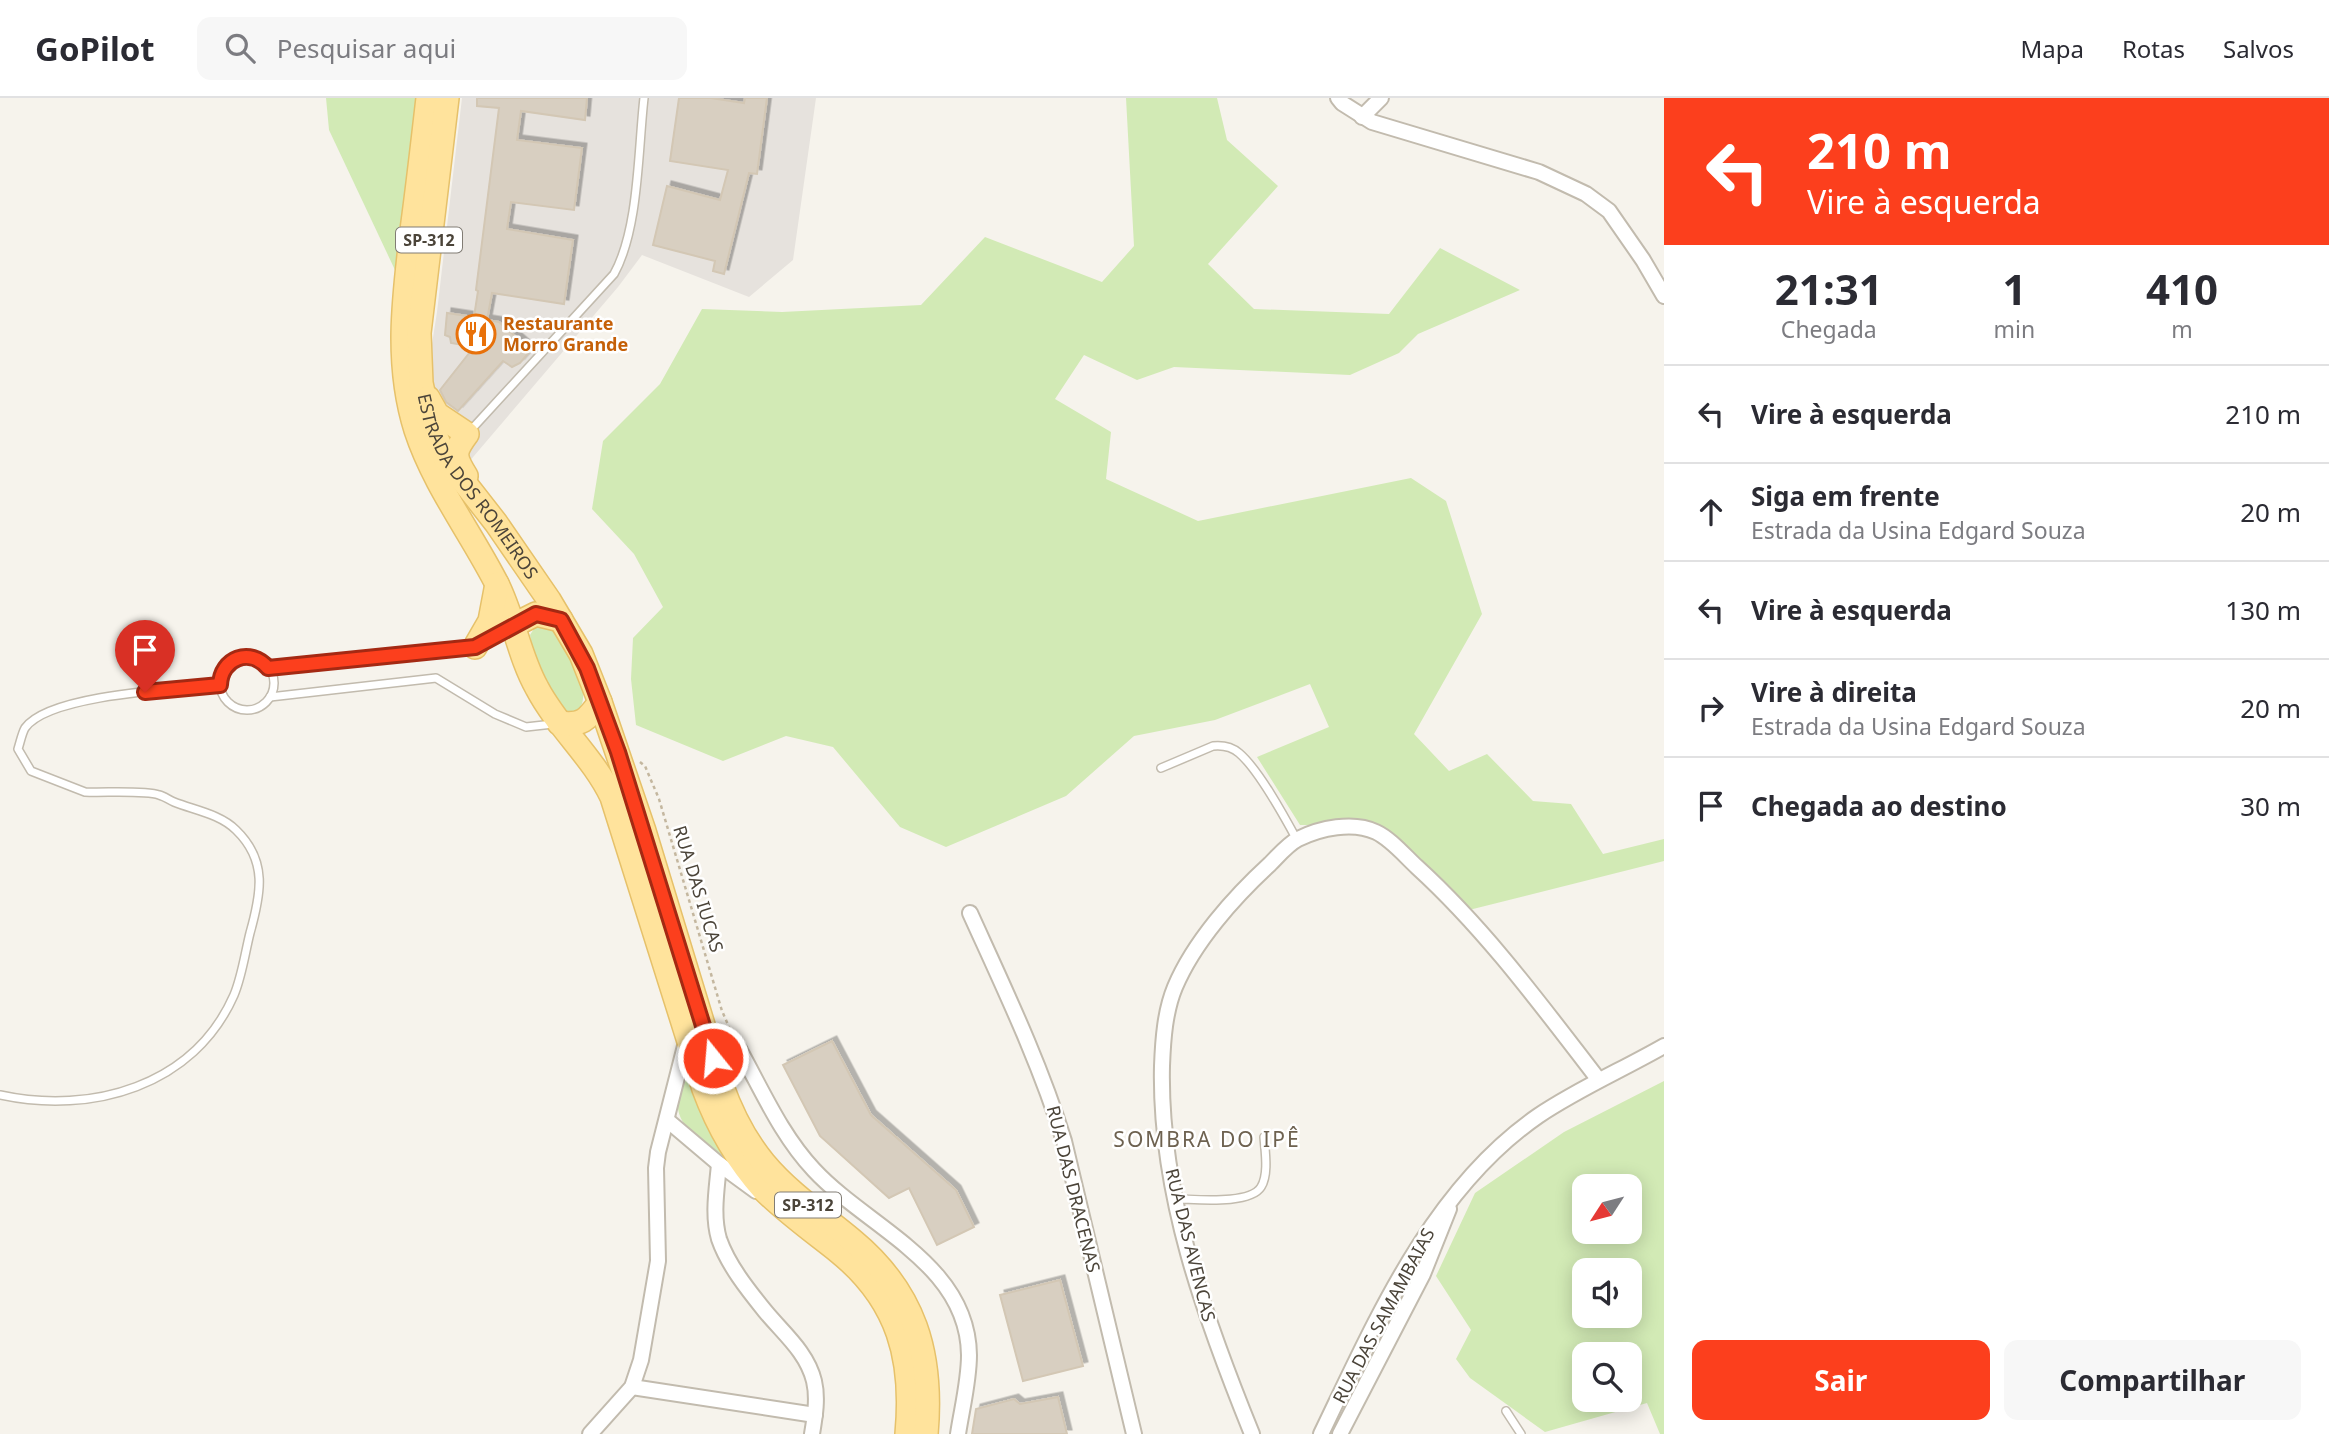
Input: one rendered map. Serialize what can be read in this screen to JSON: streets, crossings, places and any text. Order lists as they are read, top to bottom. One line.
{"streets":{"main road":["SP-312","ESTRADA DOS ROMEIROS"],"street":["RUA DAS DRACENAS","RUA DAS AVENCAS","RUA DAS SAMAMBAIAS"],"path":["RUA DAS IUCAS"]},"crossings":[["ESTRADA DOS ROMEIROS","RUA DAS IUCAS"],["RUA DAS AVENCAS","RUA DAS SAMAMBAIAS"]],"districts":["SOMBRA DO IPÊ"],"places":{"restaurant":["Restaurante Morro Grande"]},"north":"bottom left","page":{"header":"GoPilot","search":"Pesquisar aqui","nav":["Mapa","Rotas","Salvos"],"turn":["210 m","Vire à esquerda"],"eta":["21:31","Chegada","1","min","410","m"],"list":[{"name":"Vire à esquerda","value":"210 m"},{"name":"Siga em frente","note":"Estrada da Usina Edgard Souza","value":"20 m"},{"name":"Vire à esquerda","value":"130 m"},{"name":"Vire à direita","note":"Estrada da Usina Edgard Souza","value":"20 m"},{"name":"Chegada ao destino","value":"30 m"}],"buttons":["Sair","Compartilhar"]}}
